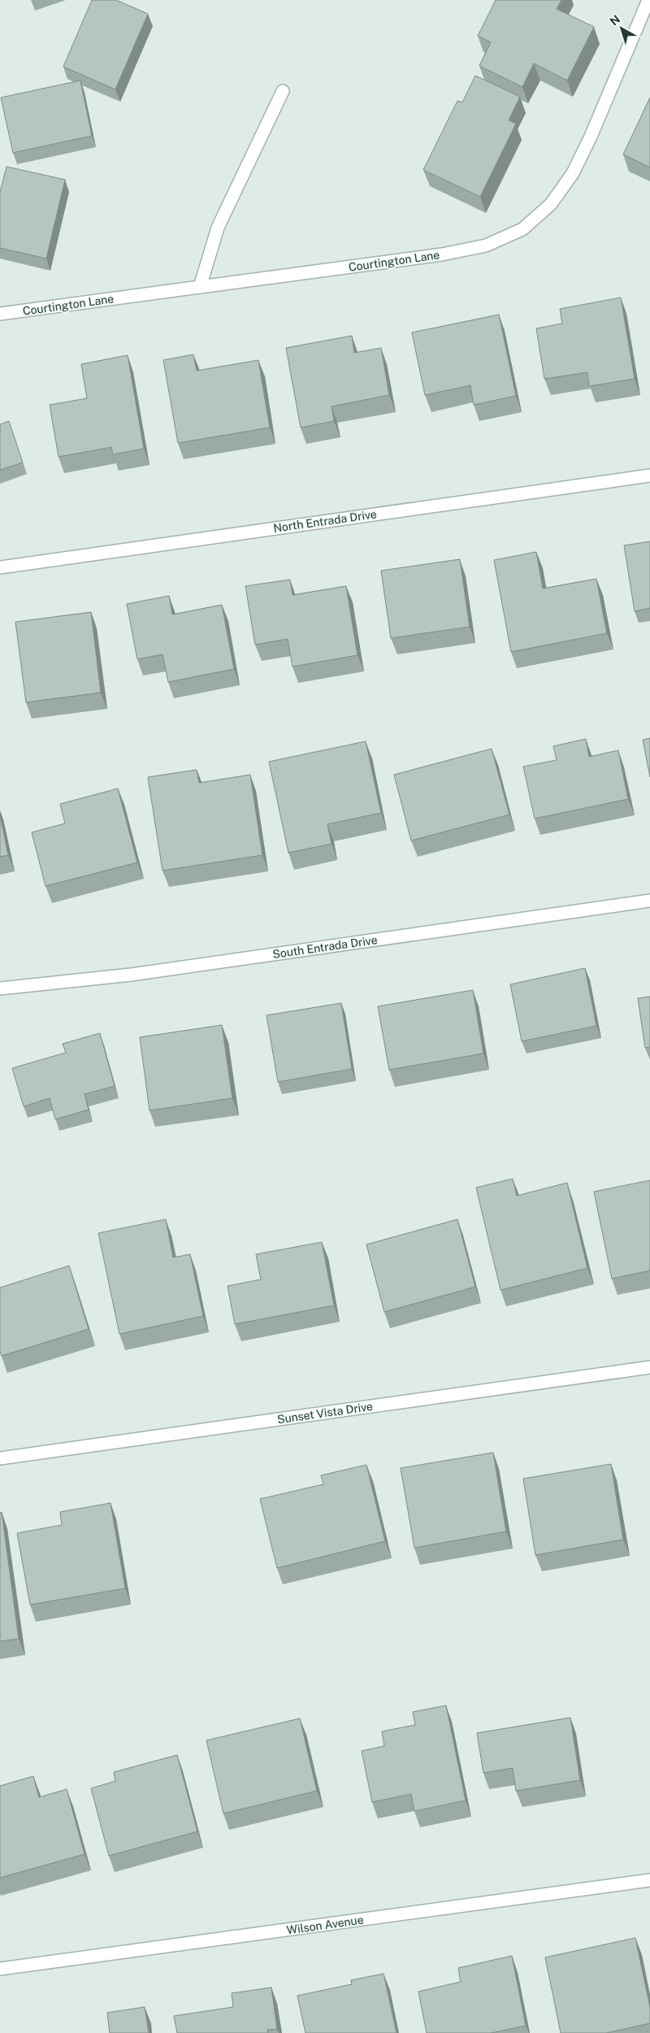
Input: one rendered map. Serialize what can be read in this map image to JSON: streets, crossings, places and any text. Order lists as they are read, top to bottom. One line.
{"streets":{"street":["Courtington Lane","North Entrada Drive","South Entrada Drive","Sunset Vista Drive","Wilson Avenue"]},"north":"top left"}
